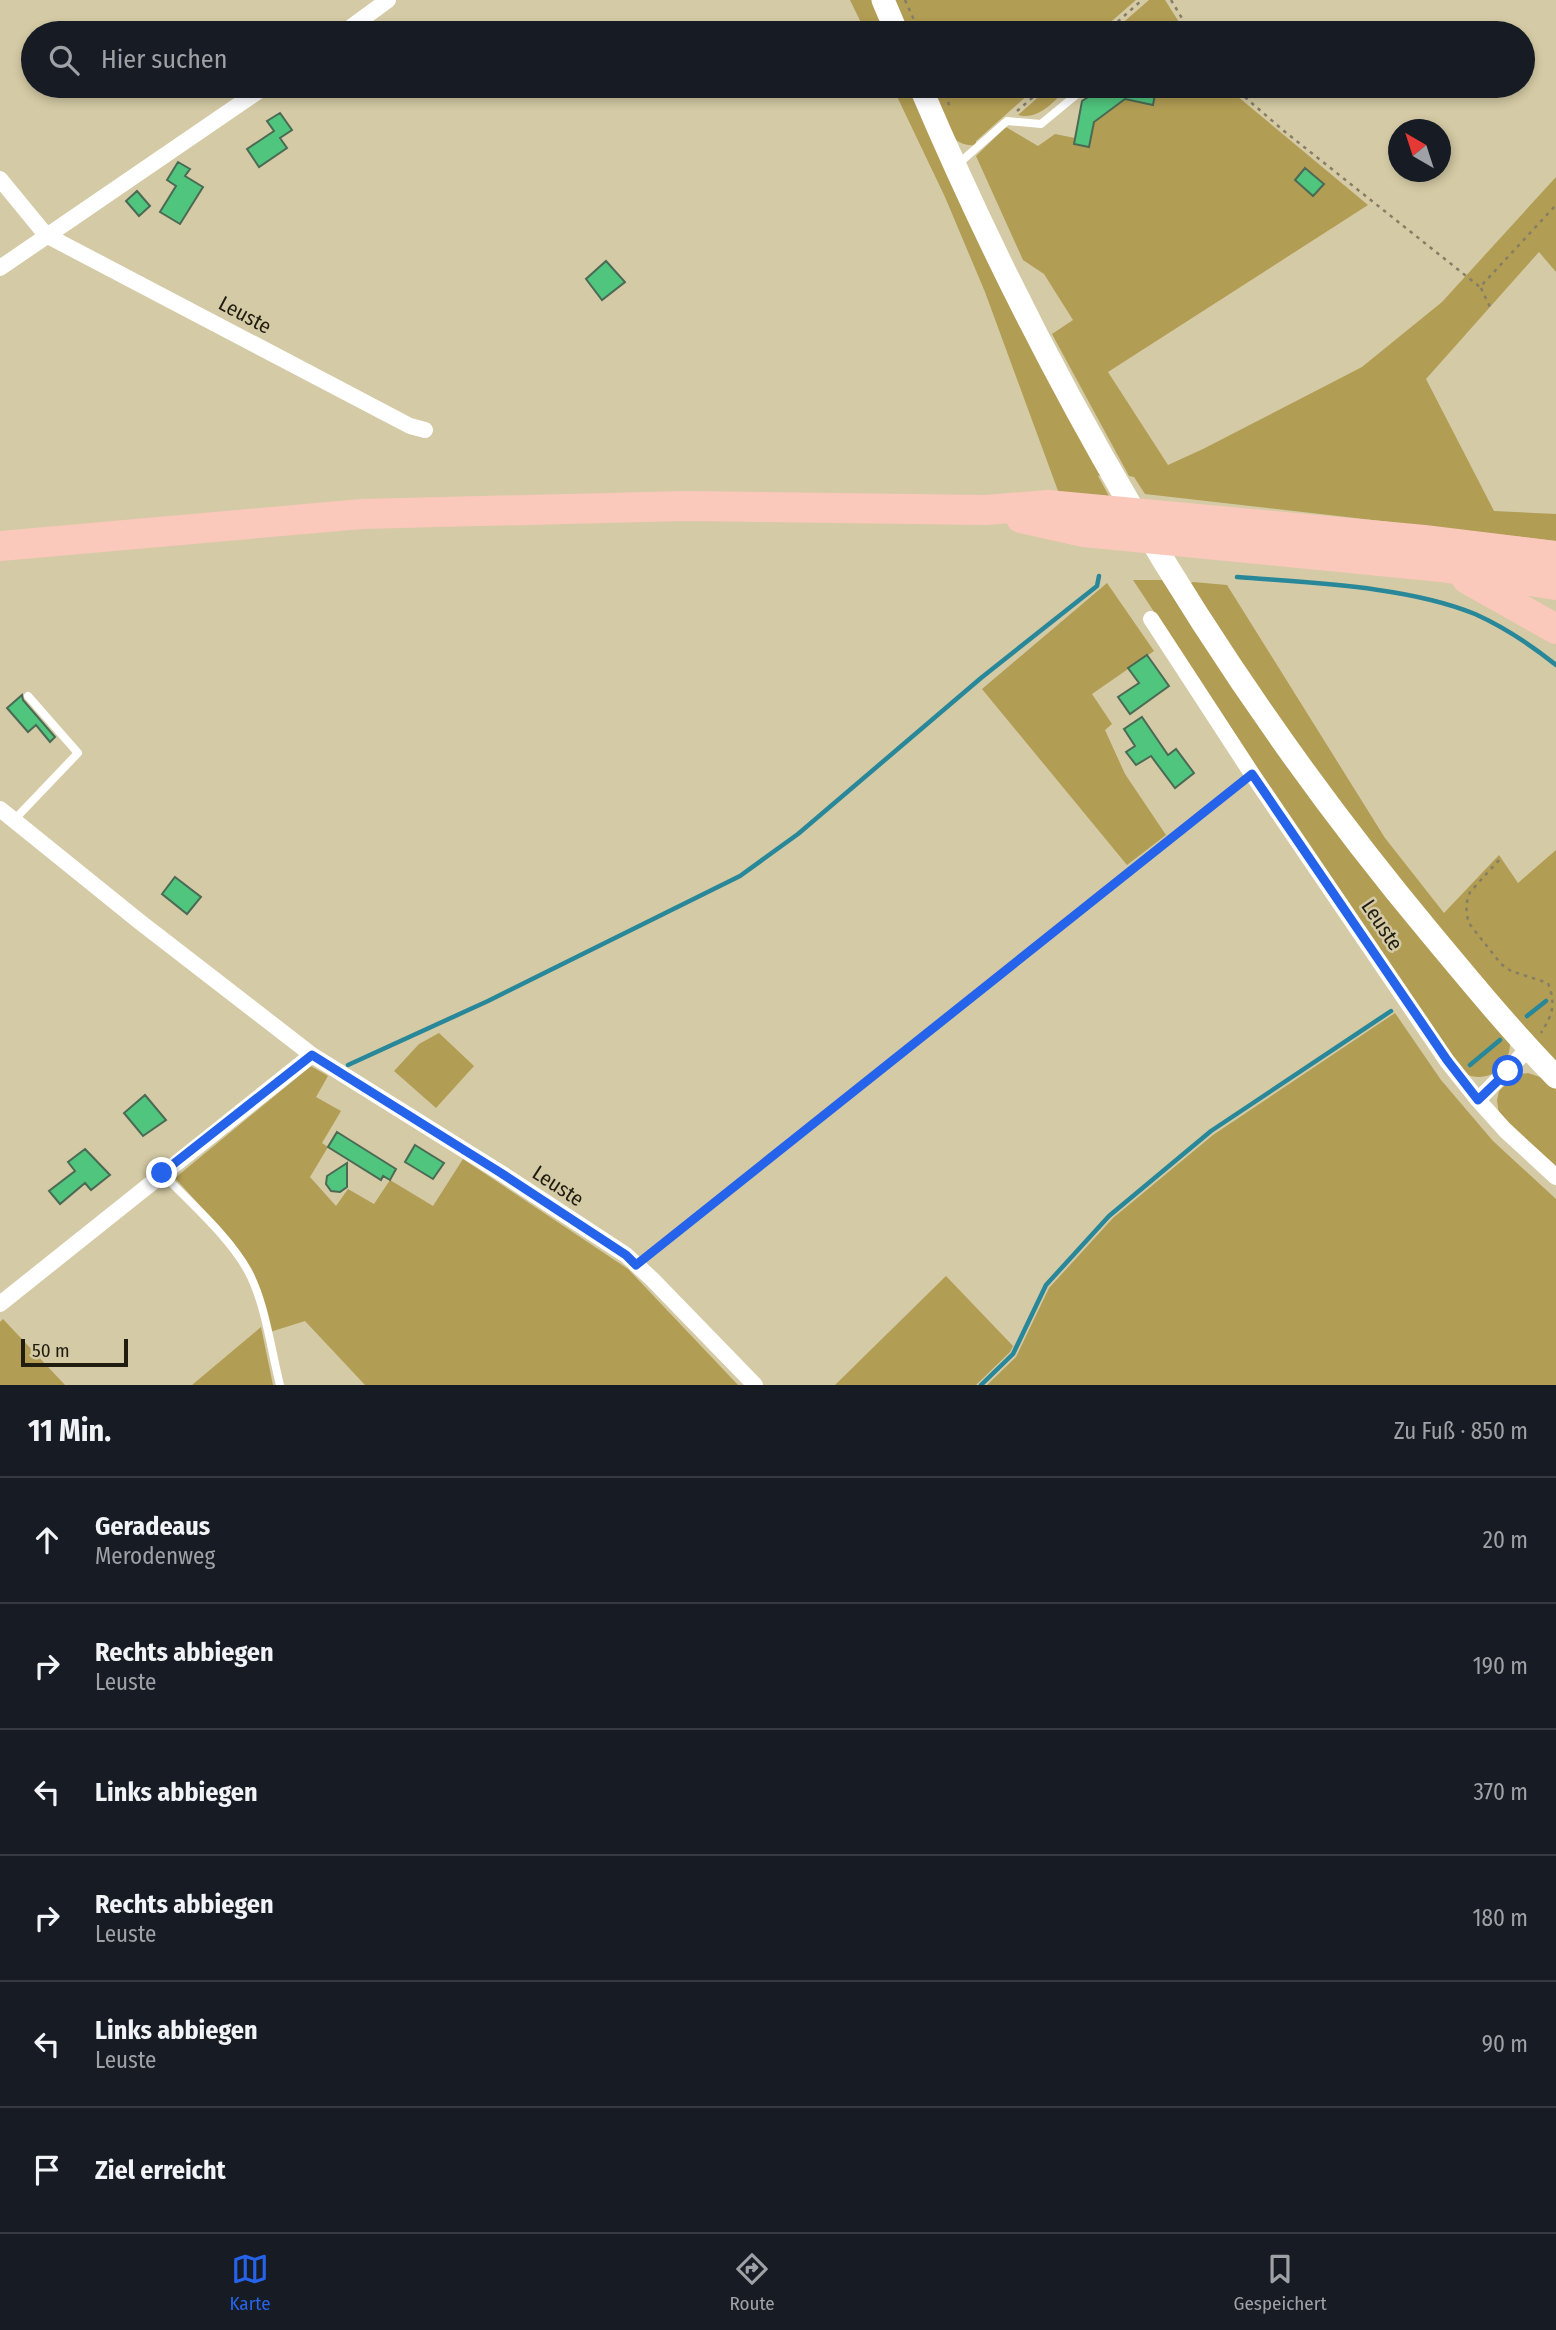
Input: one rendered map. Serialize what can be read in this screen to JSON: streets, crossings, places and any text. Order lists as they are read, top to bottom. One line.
{"streets":{"street":["Leuste"]},"scale_bar":"50 m","north":"top left","page":{"search":"Hier suchen","scale":"50 m","heading":["11 Min.","Zu Fuß · 850 m"],"list":[["Geradeaus","Merodenweg","20 m"],["Rechts abbiegen","Leuste","190 m"],["Links abbiegen","370 m"],["Rechts abbiegen","Leuste","180 m"],["Links abbiegen","Leuste","90 m"],"Ziel erreicht"],"nav":["Karte","Route","Gespeichert"]}}
